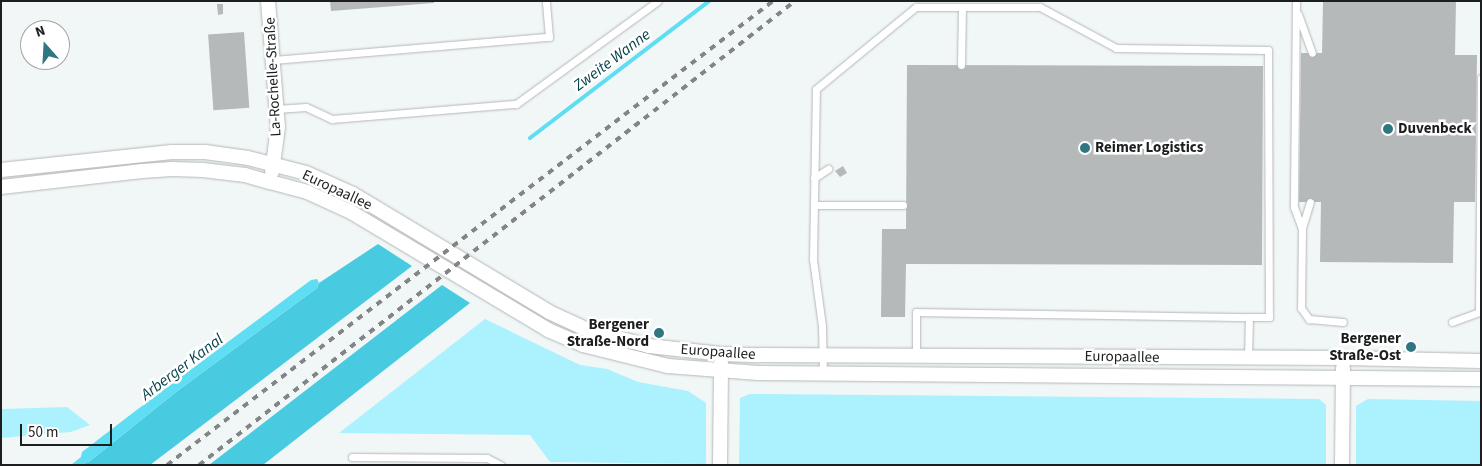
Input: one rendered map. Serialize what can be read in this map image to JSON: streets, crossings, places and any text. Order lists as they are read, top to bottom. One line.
{"streets":{"street":["La-Rochelle-Straße","Europaallee"]},"crossings":[["La-Rochelle-Straße","Europaallee"]],"water":["Zweite Wanne","Arberger Kanal"],"places":["Duvenbeck","Reimer Logistics","Bergener Straße-Nord","Bergener Straße-Ost"],"scale_bar":"50 m","north":"top"}
